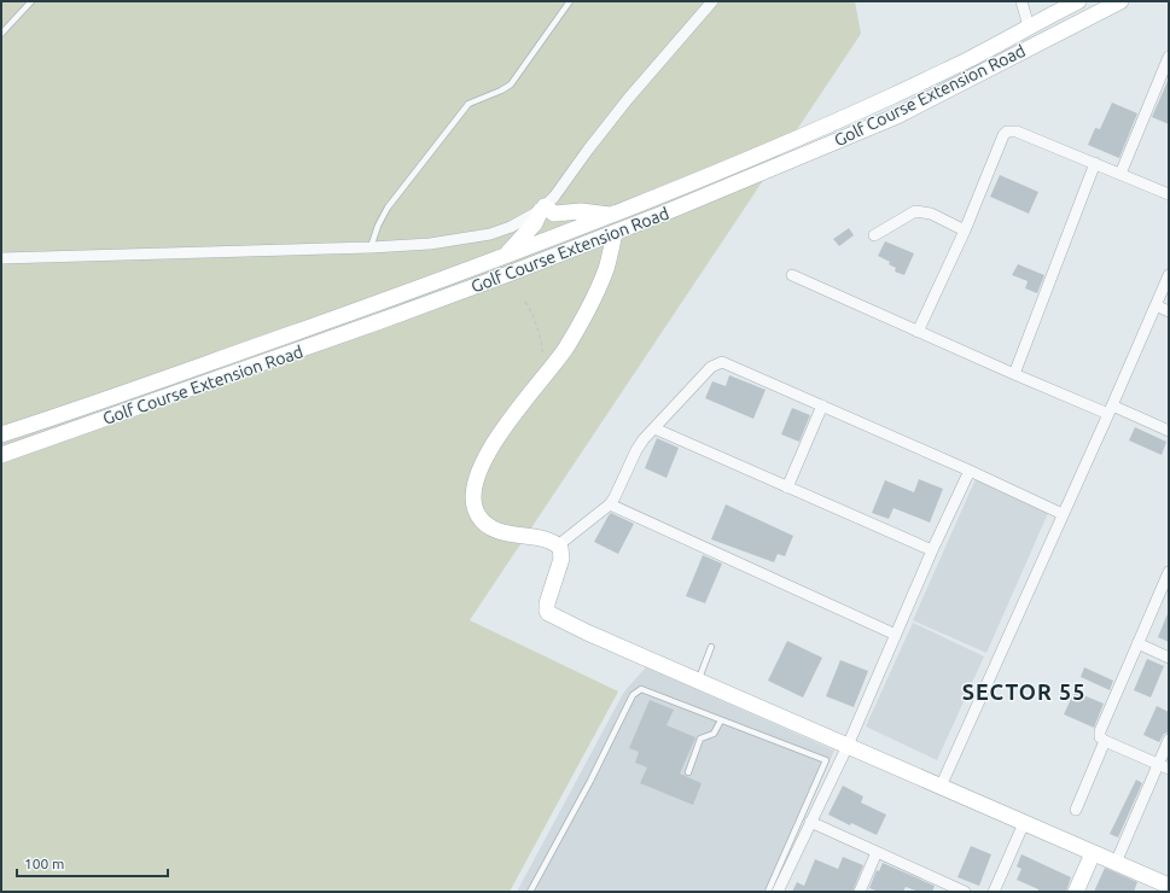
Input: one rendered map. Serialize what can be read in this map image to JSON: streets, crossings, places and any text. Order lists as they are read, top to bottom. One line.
{"streets":{"main road":["Golf Course Extension Road"]},"districts":["SECTOR 55"],"scale_bar":"100 m"}
